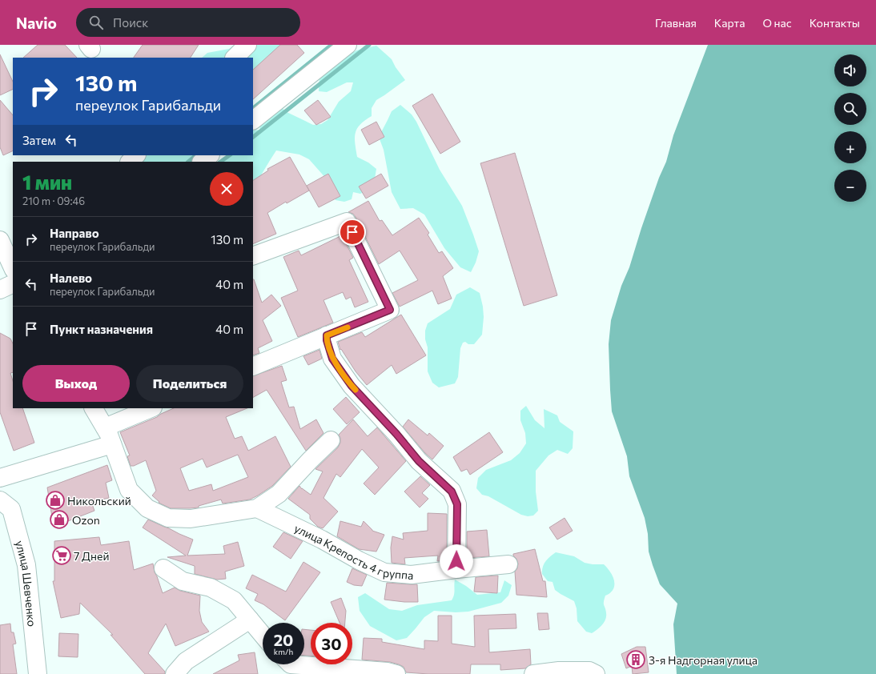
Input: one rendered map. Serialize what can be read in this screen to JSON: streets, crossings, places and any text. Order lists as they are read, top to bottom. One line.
{"streets":{"street":["улица Крепость 4 группа","улица Шевченко"]},"places":{"shop":["Никольский","Ozon"],"supermarket":["7 Дней"],"building":["3-я Надгорная улица"]},"page":{"header":"Navio","search":"Поиск","nav":["Главная","Карта","О нас","Контакты"],"map_buttons":["+","−"],"turn":["130 m","переулок Гарибальди"],"then":"Затем","heading":["1 мин","210 m · 09:46"],"list":[{"name":"Направо","note":"переулок Гарибальди","value":"130 m"},{"name":"Налево","note":"переулок Гарибальди","value":"40 m"},{"name":"Пункт назначения","value":"40 m"}],"buttons":["Выход","Поделиться"],"speed":"20 km/h","limit":"30"}}
